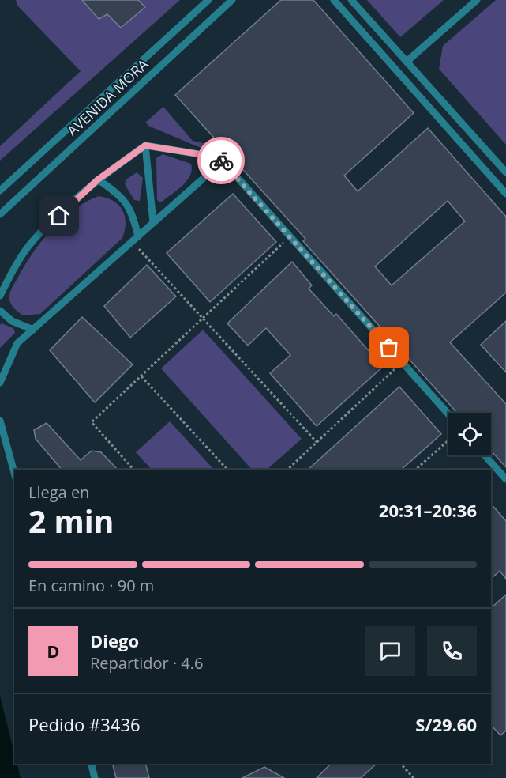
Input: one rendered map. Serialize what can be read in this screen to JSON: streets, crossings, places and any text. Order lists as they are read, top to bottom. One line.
{"streets":{"lane":["AVENIDA MORA"]},"page":{"heading":["2 min","Llega en","20:31–20:36"],"panel":["Diego","Repartidor · 4.6","Pedido #3436","S/29.60"],"bar":"En camino · 90 m","round":"D"}}
